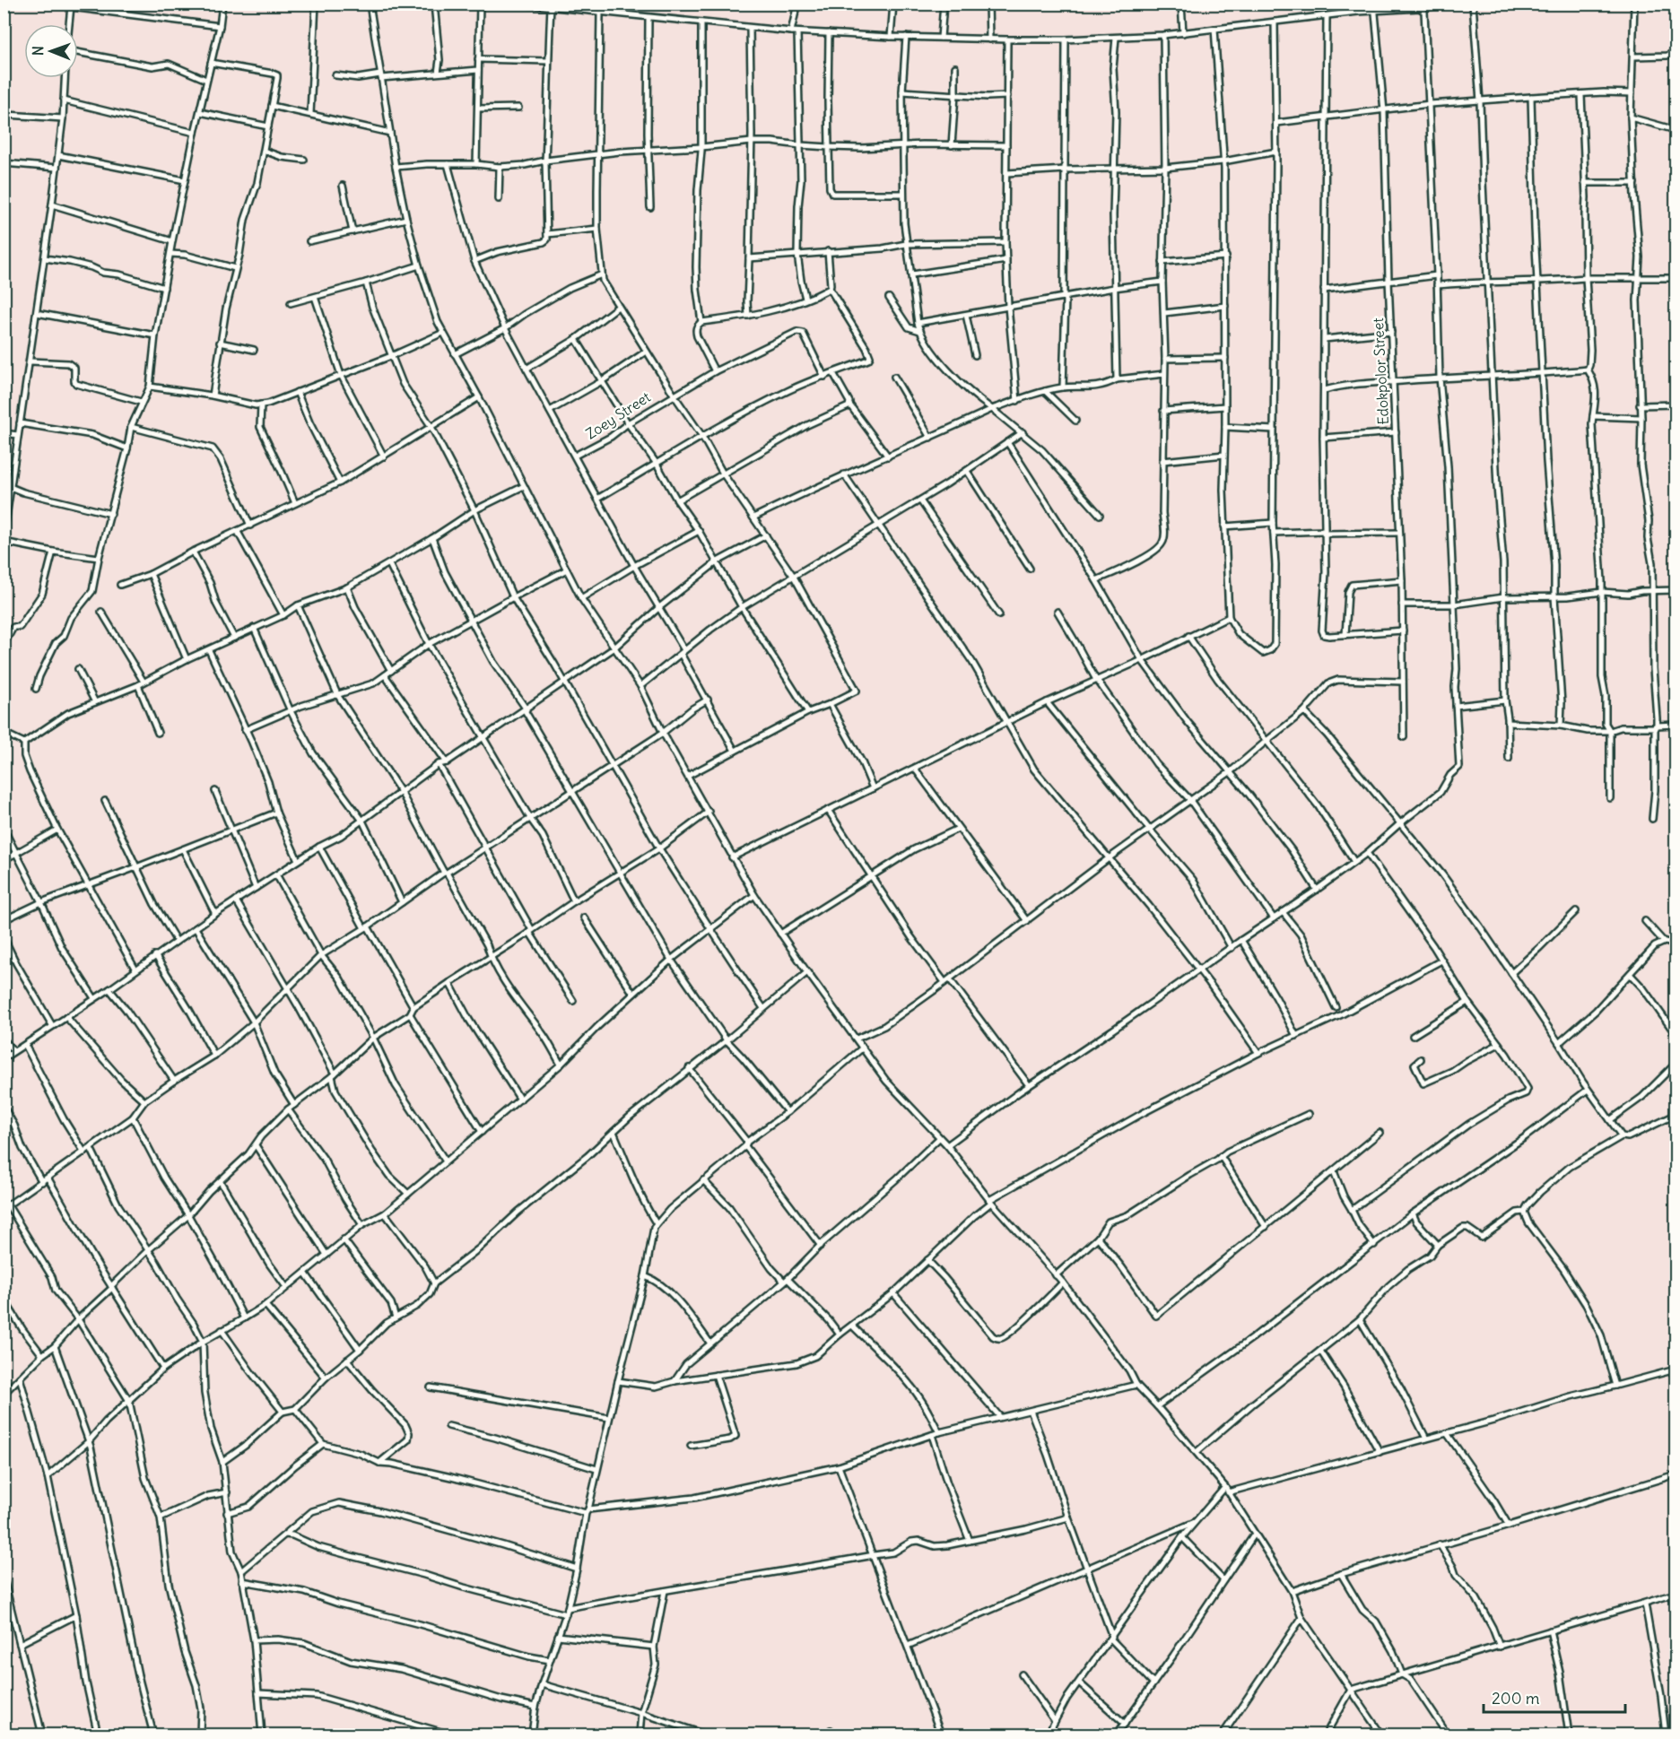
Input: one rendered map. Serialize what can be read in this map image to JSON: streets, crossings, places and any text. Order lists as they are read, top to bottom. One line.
{"streets":{"street":["Edokpolor Street","Zoey Street"]},"scale_bar":"200 m","north":"left"}
